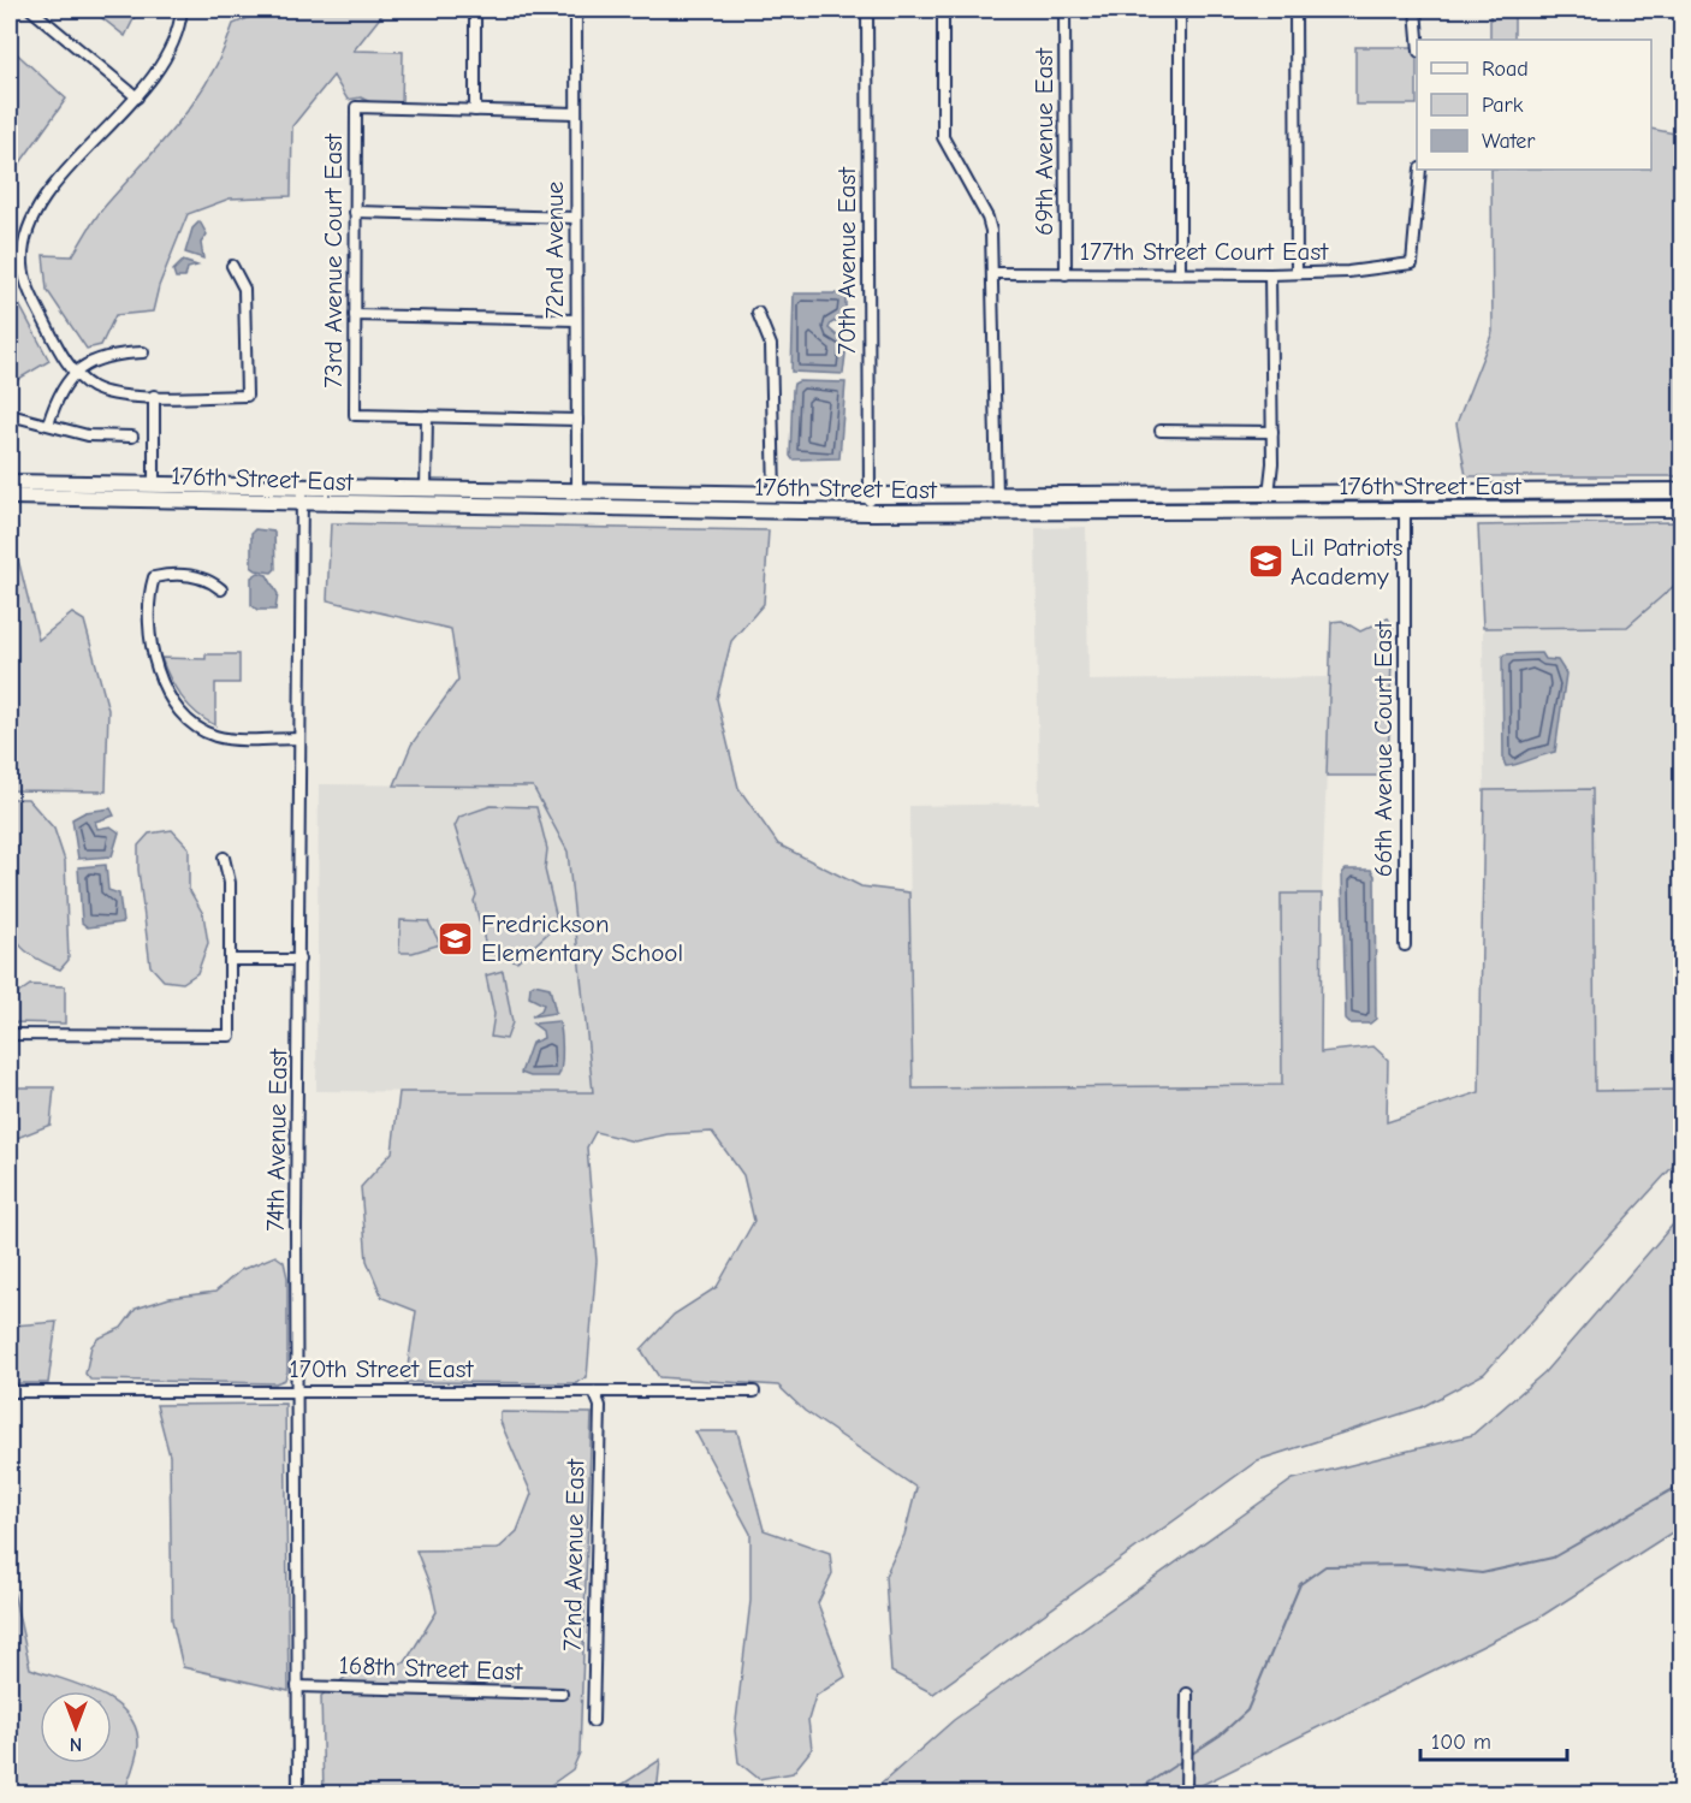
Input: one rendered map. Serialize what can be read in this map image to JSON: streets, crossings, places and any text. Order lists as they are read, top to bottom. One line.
{"streets":{"main road":["176th Street East"],"street":["69th Avenue East","72nd Avenue","177th Street Court East","73rd Avenue Court East","70th Avenue East","66th Avenue Court East","74th Avenue East","170th Street East","72nd Avenue East","168th Street East"]},"crossings":[["69th Avenue East","177th Street Court East"],["72nd Avenue","176th Street East"],["70th Avenue East","176th Street East"],["176th Street East","66th Avenue Court East"],["176th Street East","74th Avenue East"],["74th Avenue East","170th Street East"],["74th Avenue East","168th Street East"],["170th Street East","72nd Avenue East"]],"places":{"school or university":["Lil Patriots Academy","Fredrickson Elementary School"]},"legend":["Road","Park","Water"],"scale_bar":"100 m","north":"bottom"}
